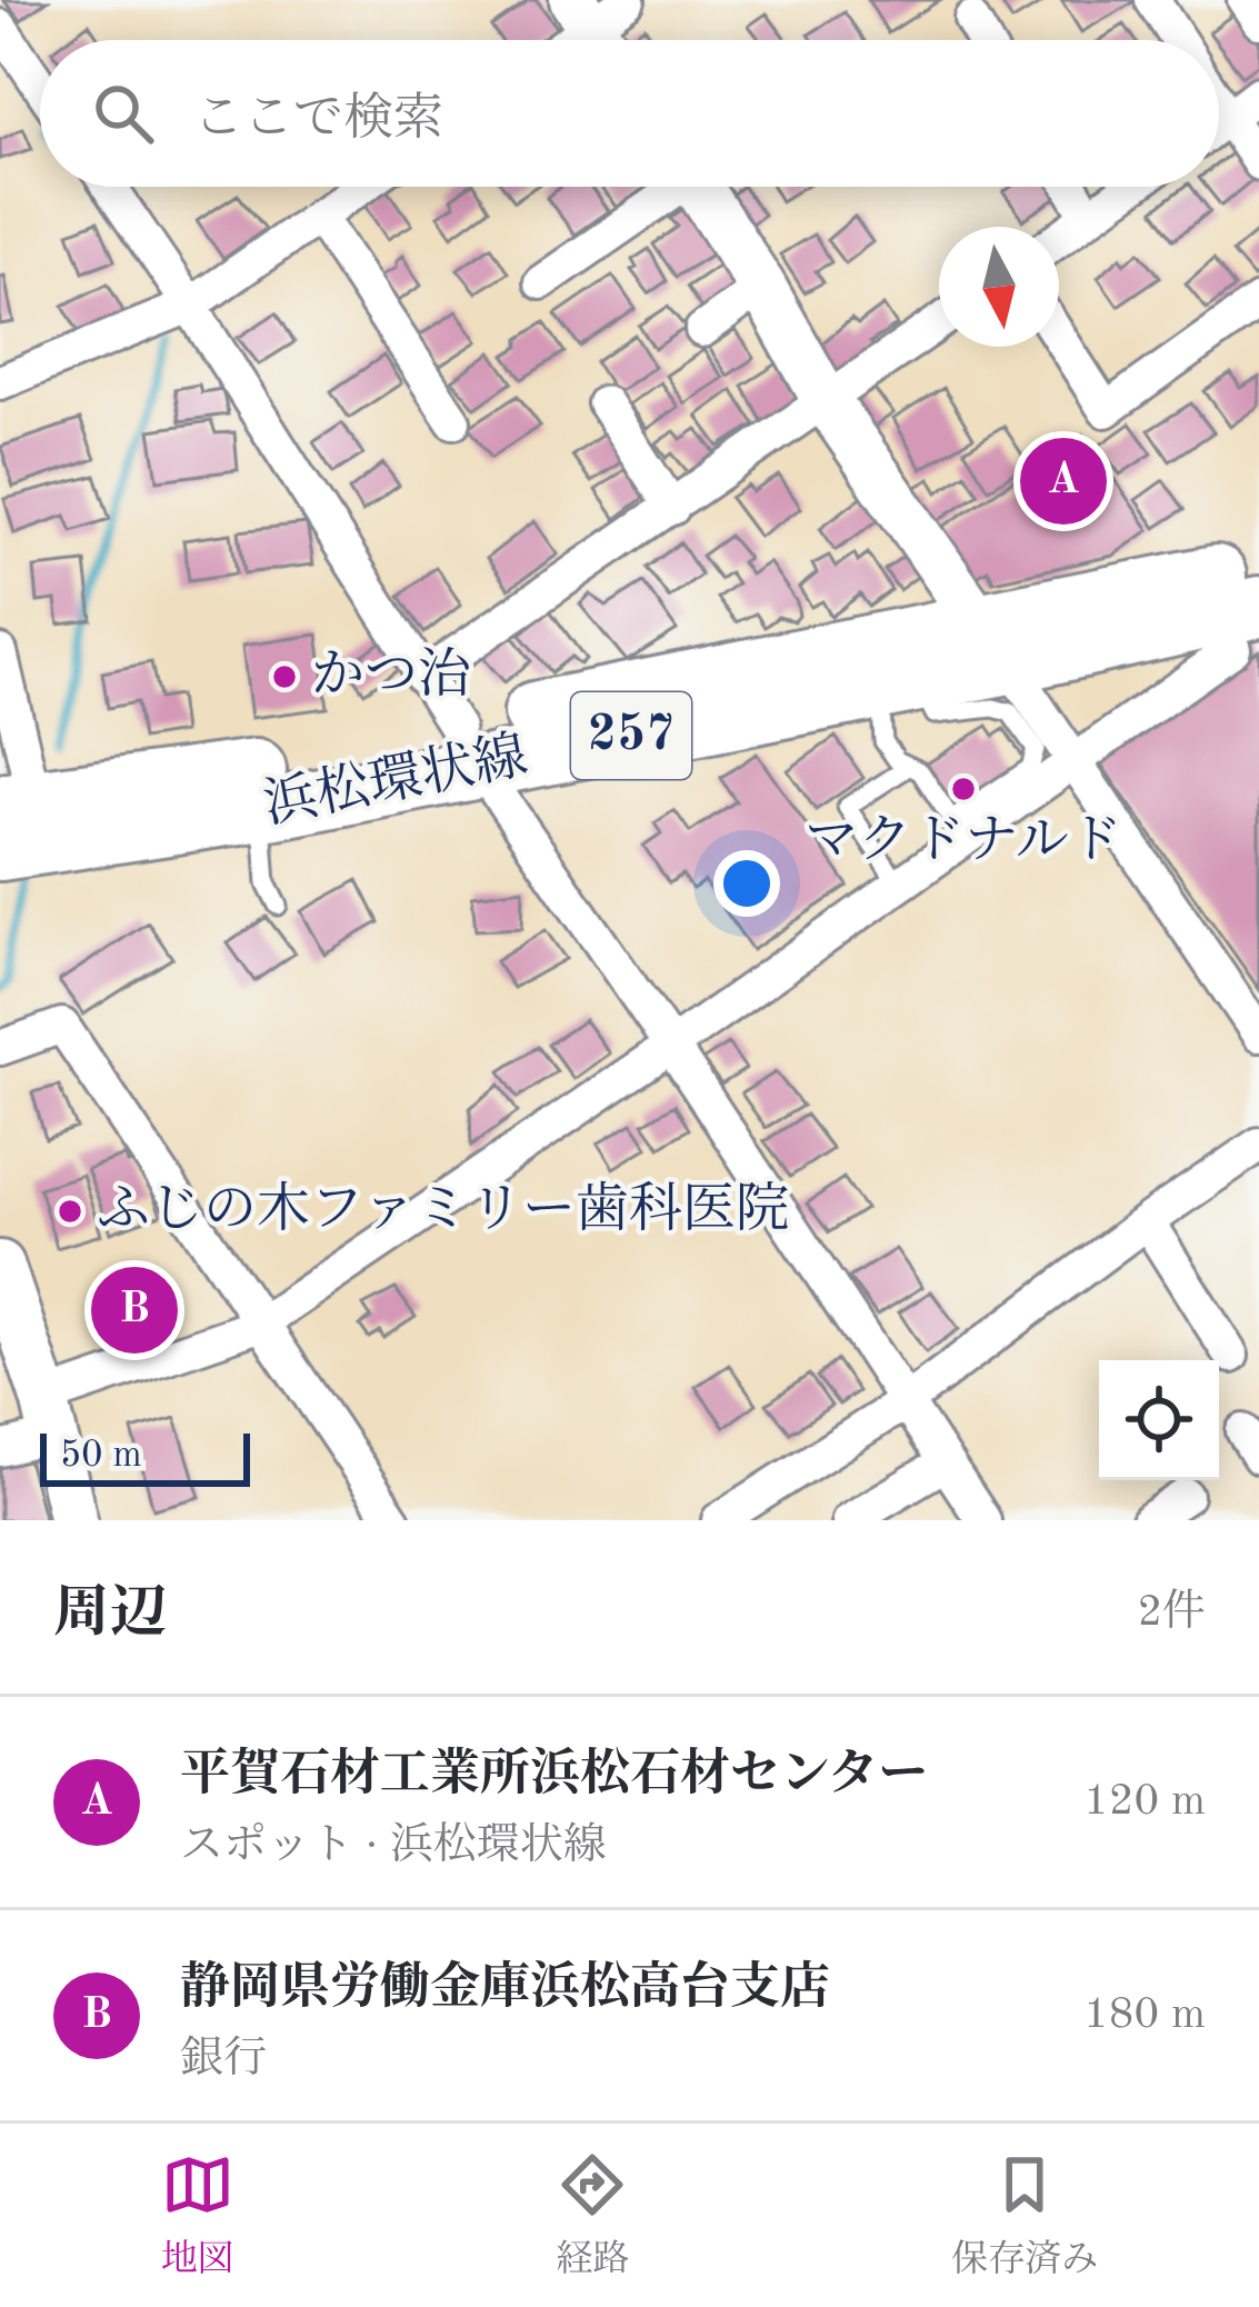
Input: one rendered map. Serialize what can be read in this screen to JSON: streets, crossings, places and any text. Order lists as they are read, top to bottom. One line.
{"streets":{"highway":["257","浜松環状線"]},"places":["かつ治","マクドナルド","ふじの木ファミリー歯科医院"],"scale_bar":"50 m","north":"bottom","page":{"search":"ここで検索","pins":["A","B"],"scale":"50 m","heading":["周辺","2件"],"list":[{"mark":"A","name":"平賀石材工業所浜松石材センター","note":"スポット · 浜松環状線","value":"120 m"},{"mark":"B","name":"静岡県労働金庫浜松高台支店","note":"銀行","value":"180 m"}],"nav":["地図","経路","保存済み"]}}
